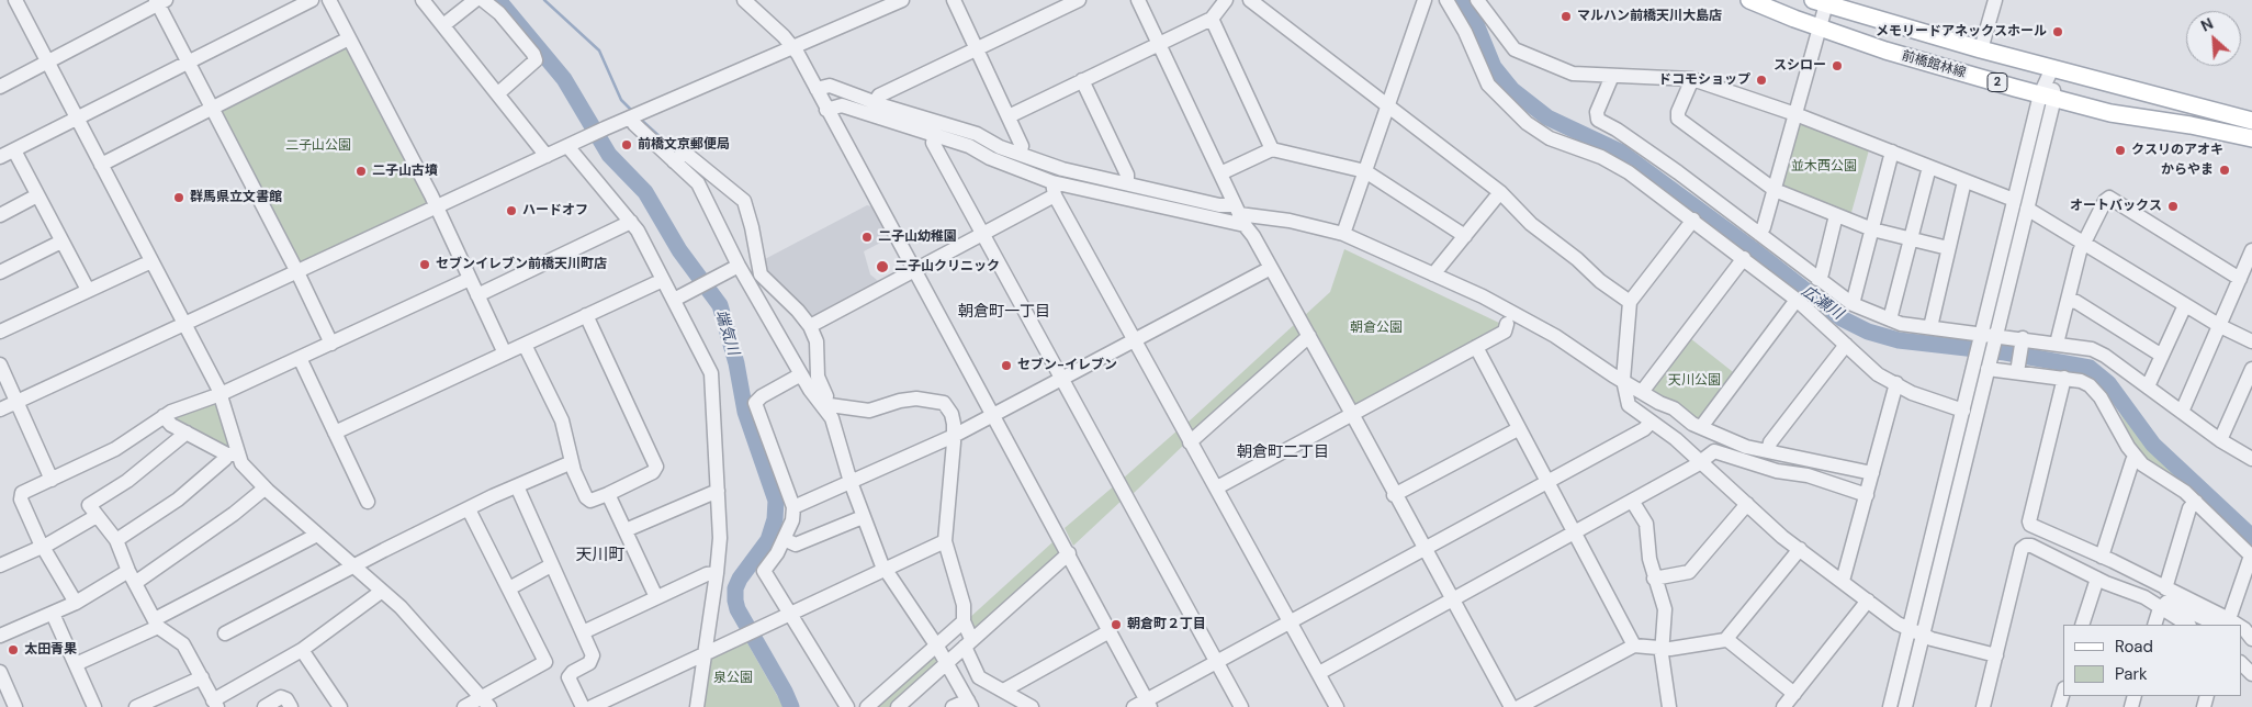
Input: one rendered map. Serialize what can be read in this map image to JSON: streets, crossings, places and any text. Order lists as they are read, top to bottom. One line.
{"streets":{"main road":["前橋館林線","2"]},"districts":["朝倉町一丁目","朝倉町二丁目","天川町"],"water":["広瀬川","端気川"],"parks":["二子山公園","並木西公園","朝倉公園","天川公園","泉公園"],"places":["マルハン前橋天川大島店","メモリードアネックスホール","スシロー","ドコモショップ","前橋文京郵便局","クスリのアオキ","からやま","二子山古墳","群馬県立文書館","オートバックス","ハードオフ","二子山幼稚園","セブンイレブン前橋天川町店","二子山クリニック","セブン-イレブン","朝倉町２丁目","太田青果"],"legend":["Road","Park"],"north":"top left"}
